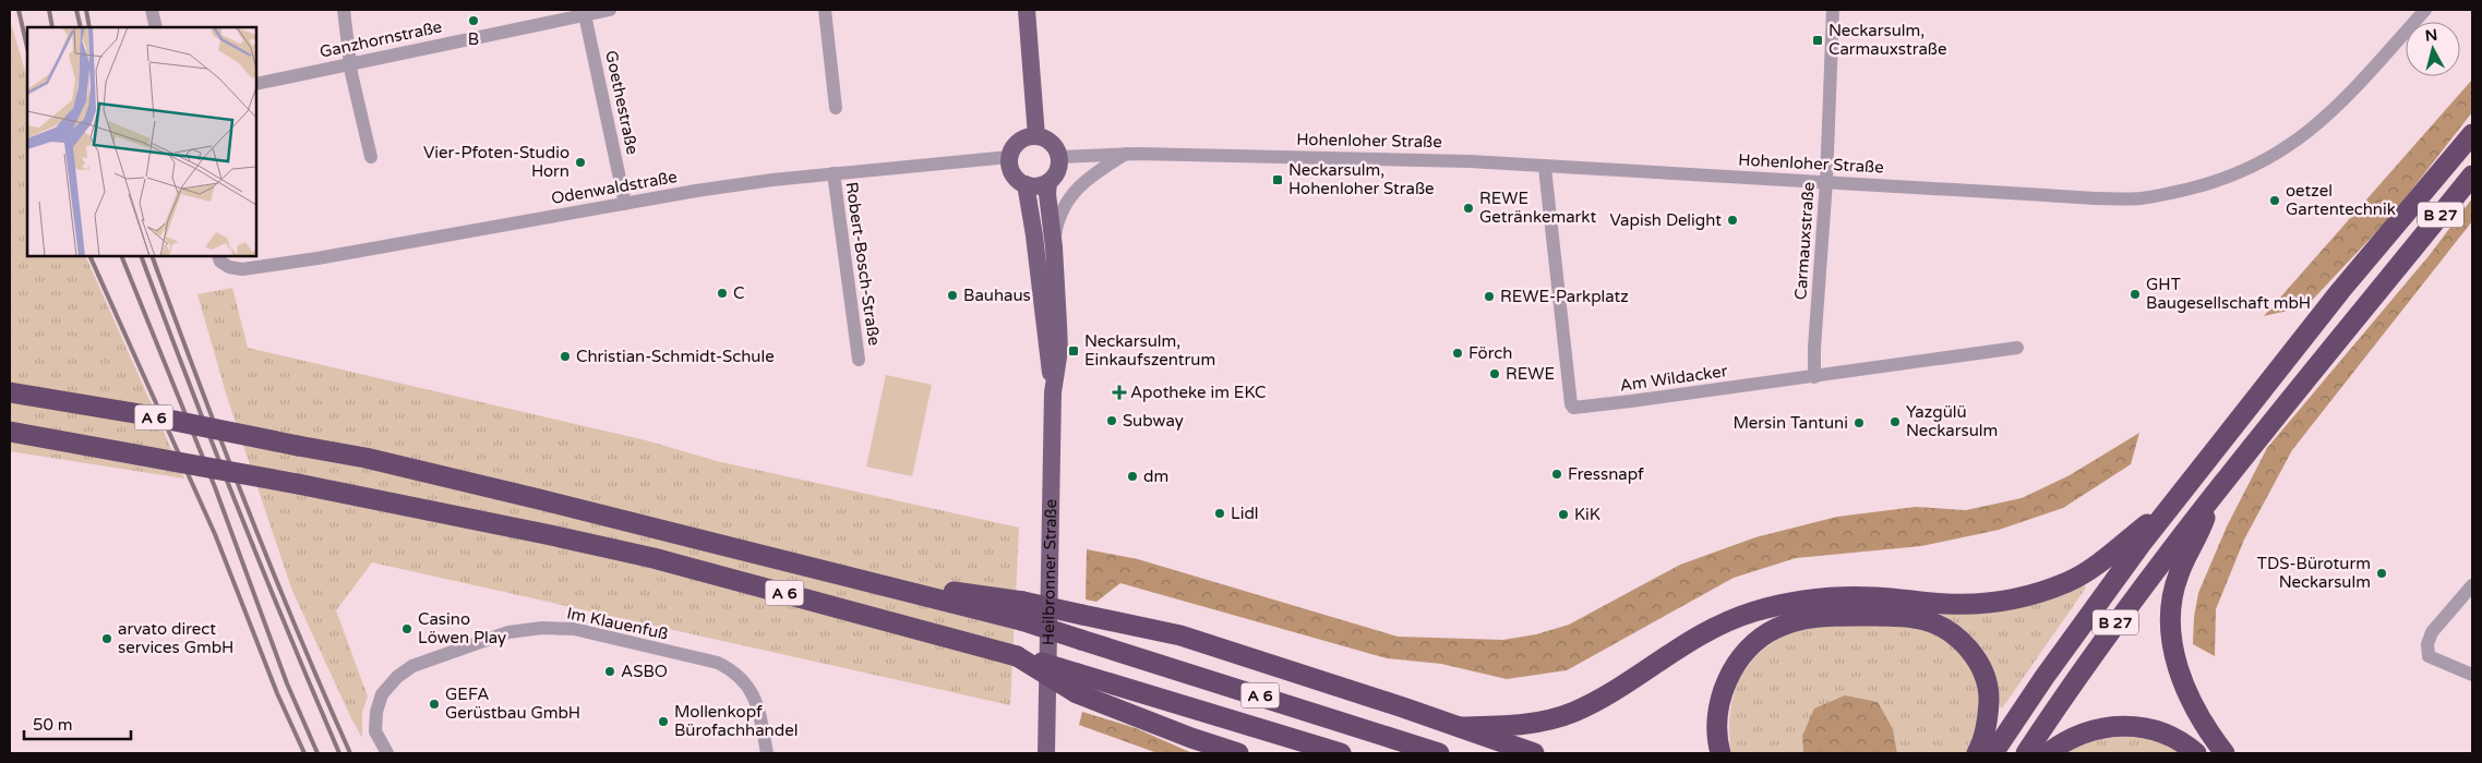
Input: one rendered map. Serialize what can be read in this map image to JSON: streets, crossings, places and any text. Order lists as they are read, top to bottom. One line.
{"streets":{"highway":["B 27","A 6"],"main road":["Heilbronner Straße"],"street":["Ganzhornstraße","Goethestraße","Hohenloher Straße","Odenwaldstraße","Carmauxstraße","Robert-Bosch-Straße","Am Wildacker","Im Klauenfuß"]},"crossings":[["Ganzhornstraße","Goethestraße"],["Goethestraße","Odenwaldstraße"],["Hohenloher Straße","Odenwaldstraße"],["Hohenloher Straße","Carmauxstraße"],["Hohenloher Straße","Am Wildacker"],["Hohenloher Straße","Heilbronner Straße"],["Odenwaldstraße","Robert-Bosch-Straße"],["Odenwaldstraße","Heilbronner Straße"],["Carmauxstraße","Am Wildacker"]],"places":{"other":["B","Vier-Pfoten-Studio Horn","oetzel Gartentechnik","REWE Getränkemarkt","Vapish Delight","C","GHT Baugesellschaft mbH","Bauhaus","REWE-Parkplatz","Förch","Christian-Schmidt-Schule","REWE","Subway","Yazgülü Neckarsulm","Mersin Tantuni","Fressnapf","dm","Lidl","KiK","TDS-Büroturm Neckarsulm","Casino Löwen Play","arvato direct services GmbH","ASBO","GEFA Gerüstbau GmbH","Mollenkopf Bürofachhandel"],"transit":["Neckarsulm, Carmauxstraße","Neckarsulm, Hohenloher Straße","Neckarsulm, Einkaufszentrum"],"health":["Apotheke im EKC"]},"scale_bar":"50 m","north":"top"}
